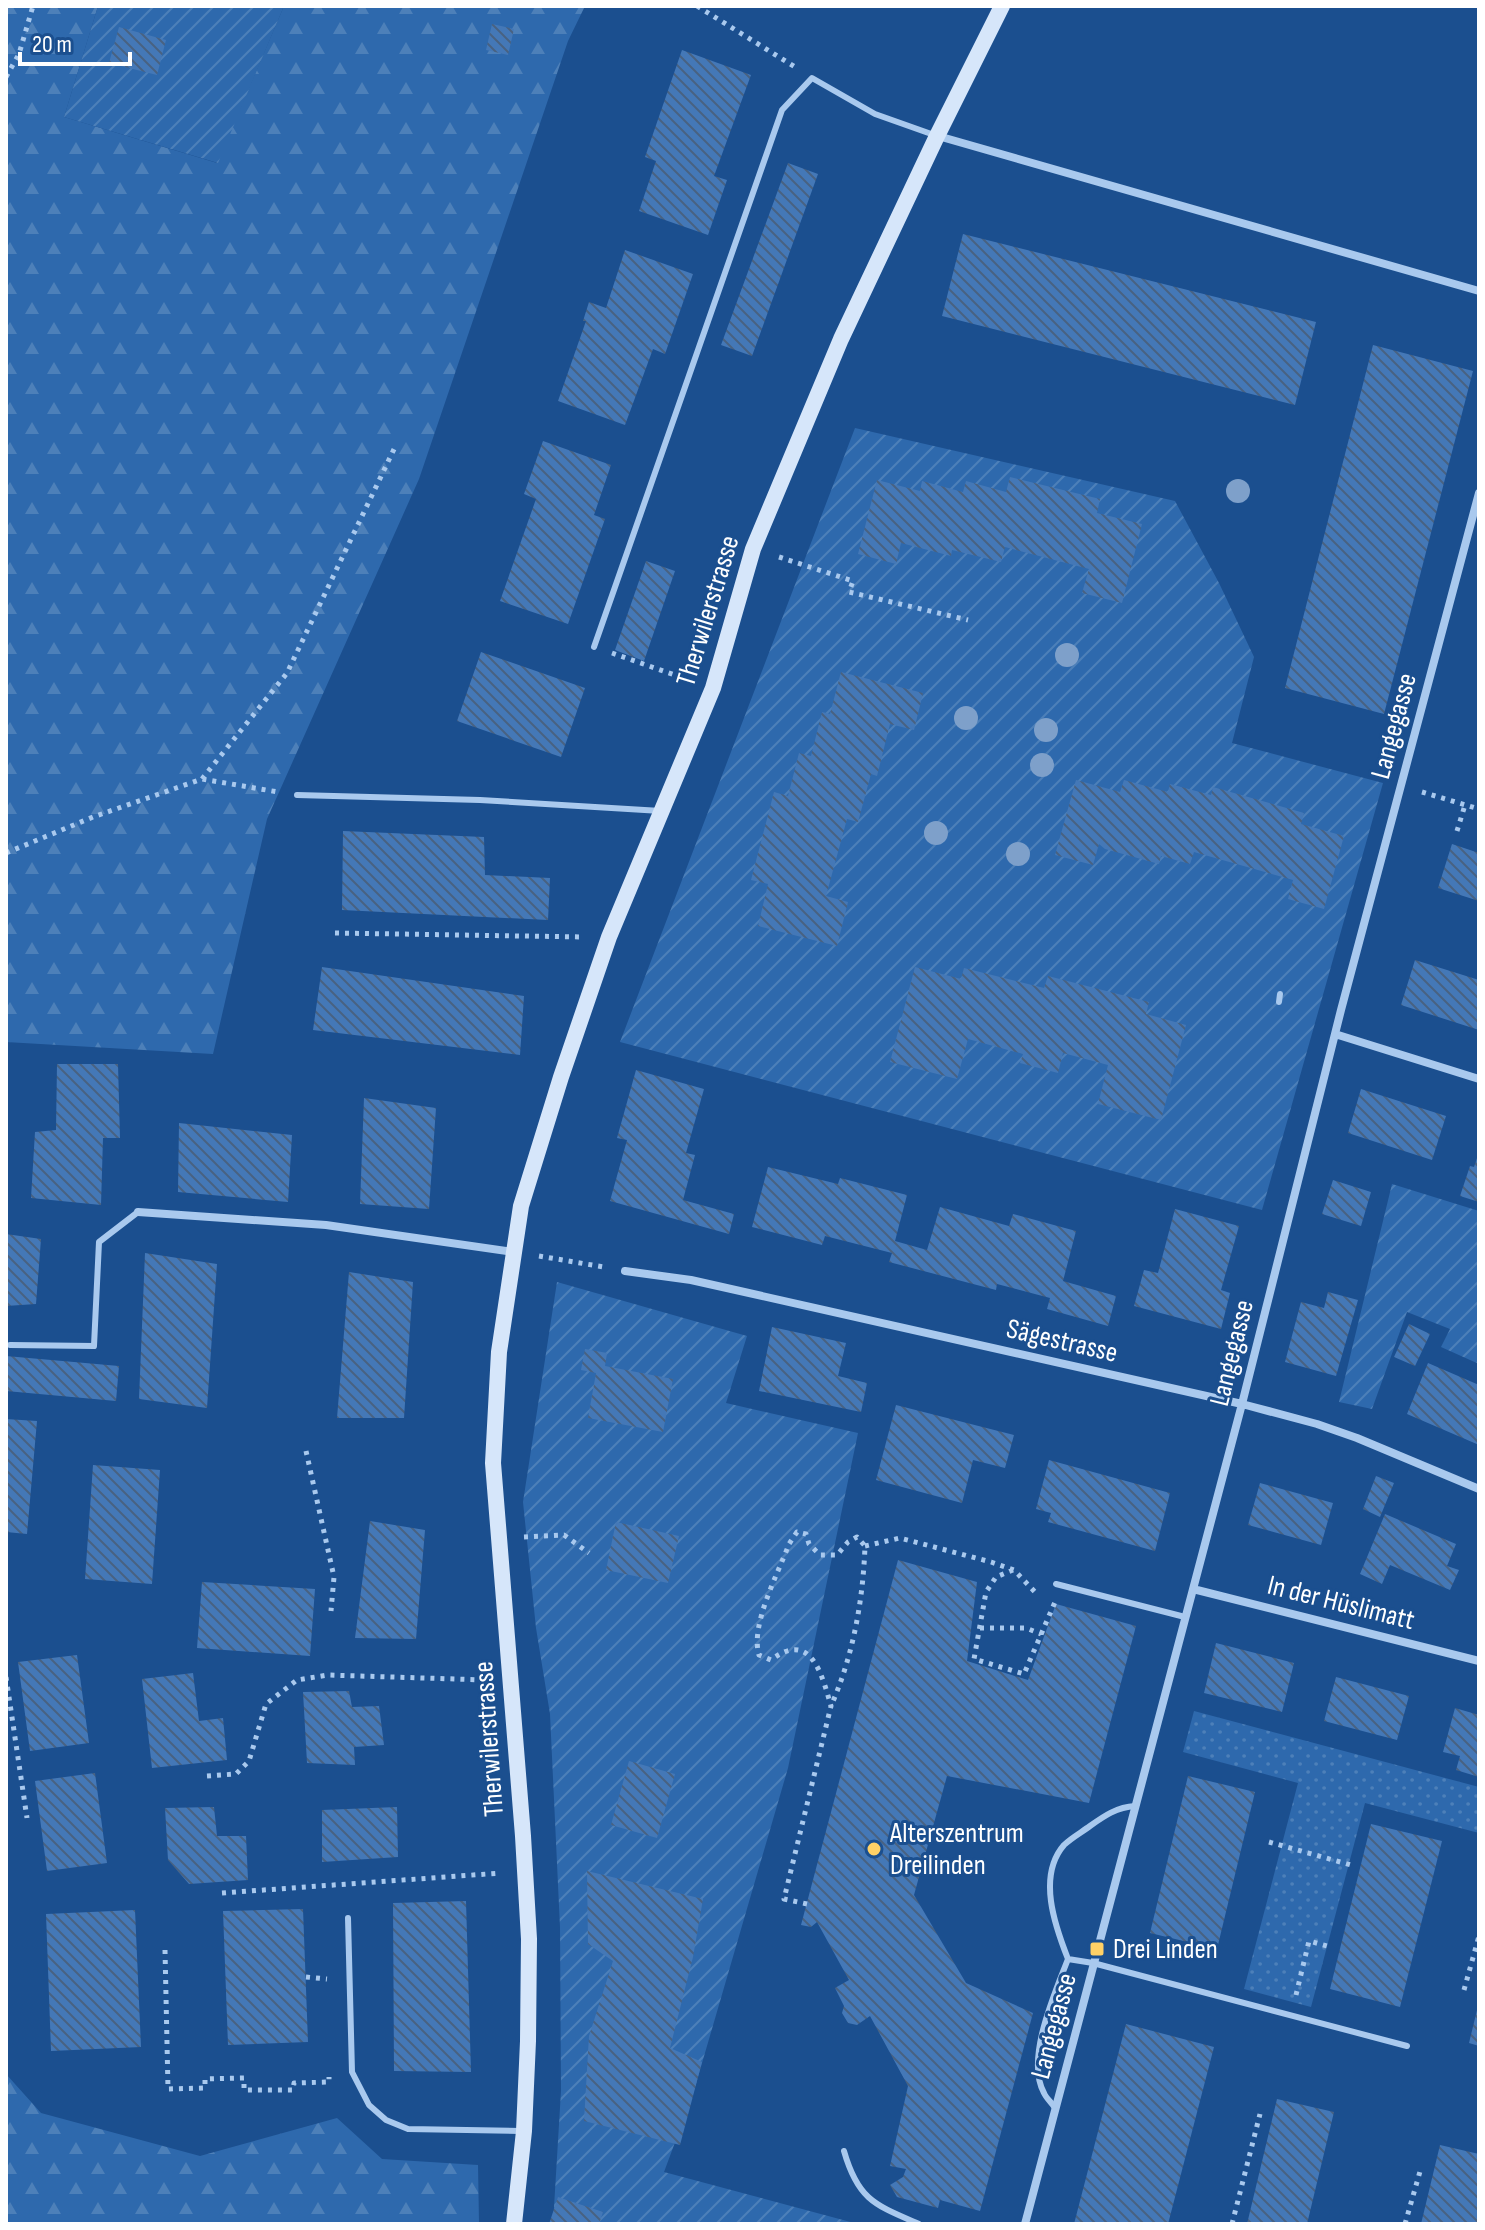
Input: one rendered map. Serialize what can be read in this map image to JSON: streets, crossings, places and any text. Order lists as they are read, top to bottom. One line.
{"streets":{"main road":["Therwilerstrasse"],"street":["Langegasse","Sägestrasse","In der Hüslimatt"]},"crossings":[["Langegasse","Sägestrasse"],["Langegasse","In der Hüslimatt"]],"places":{"other":["Alterszentrum Dreilinden"],"transit":["Drei Linden"]},"scale_bar":"20 m"}
